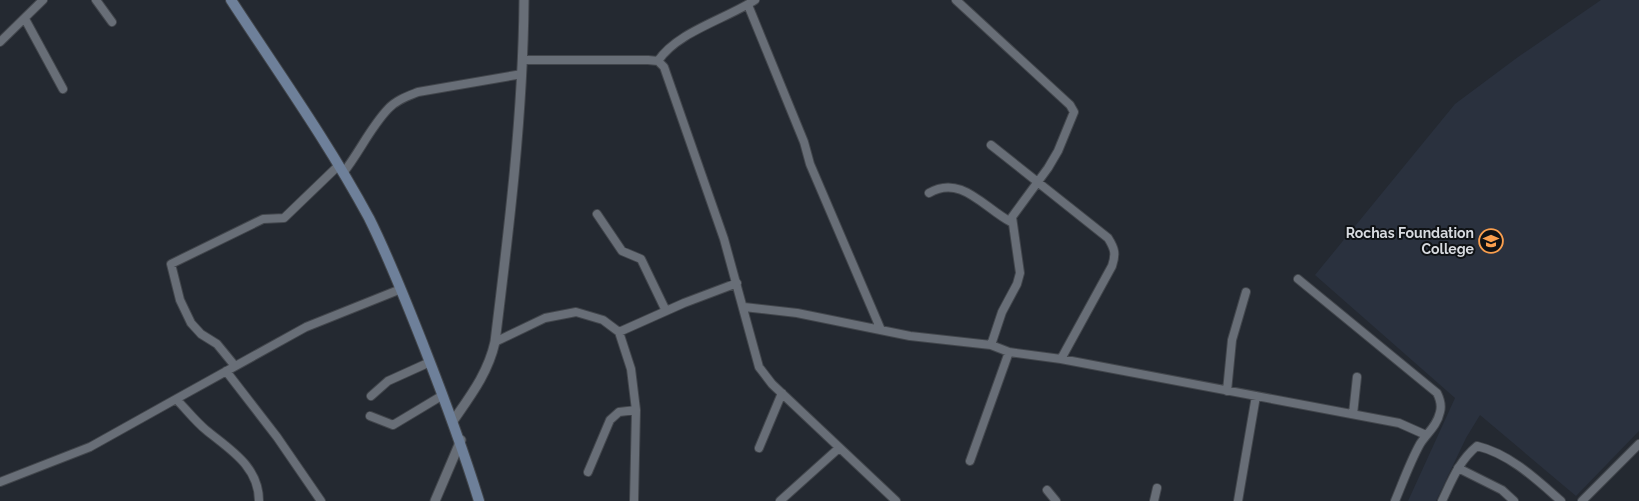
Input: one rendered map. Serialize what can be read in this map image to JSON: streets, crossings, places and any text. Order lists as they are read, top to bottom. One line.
{"places":{"school or university":["Rochas Foundation College"]}}
